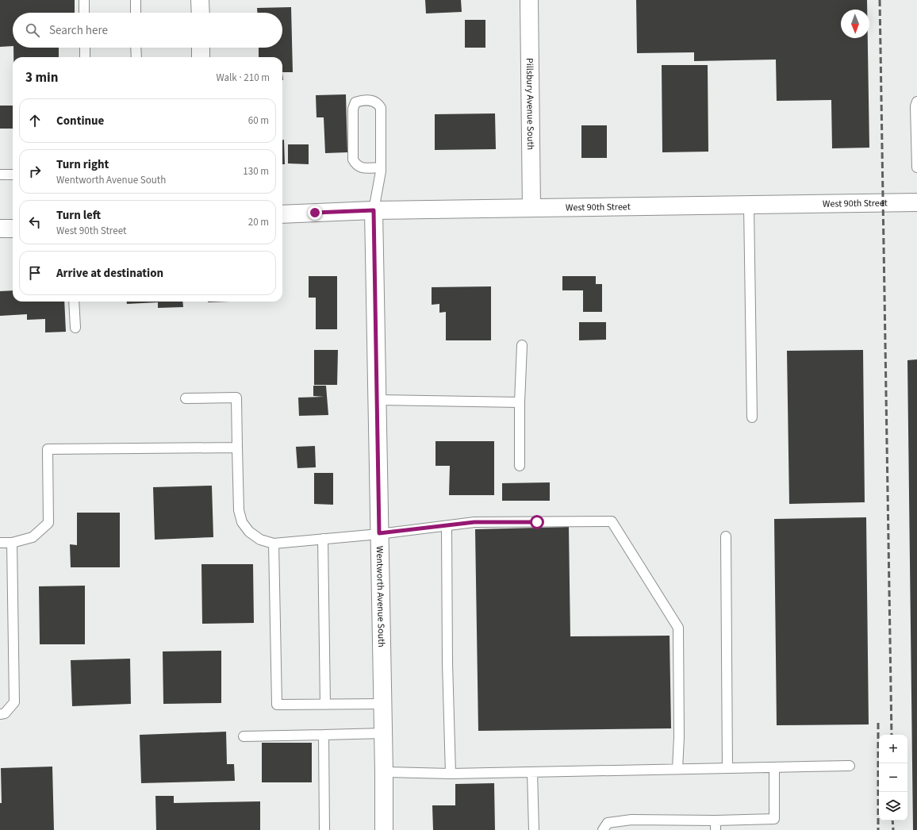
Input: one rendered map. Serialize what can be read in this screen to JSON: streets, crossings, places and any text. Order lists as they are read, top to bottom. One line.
{"streets":{"street":["Pillsbury Avenue South","West 90th Street","Wentworth Avenue South"]},"crossings":[["Pillsbury Avenue South","West 90th Street"],["West 90th Street","Wentworth Avenue South"]],"north":"bottom","page":{"search":"Search here","heading":["3 min","Walk · 210 m"],"list":[["Continue","60 m"],["Turn right","Wentworth Avenue South","130 m"],["Turn left","West 90th Street","20 m"],"Arrive at destination"],"map_buttons":["+","−"]}}
